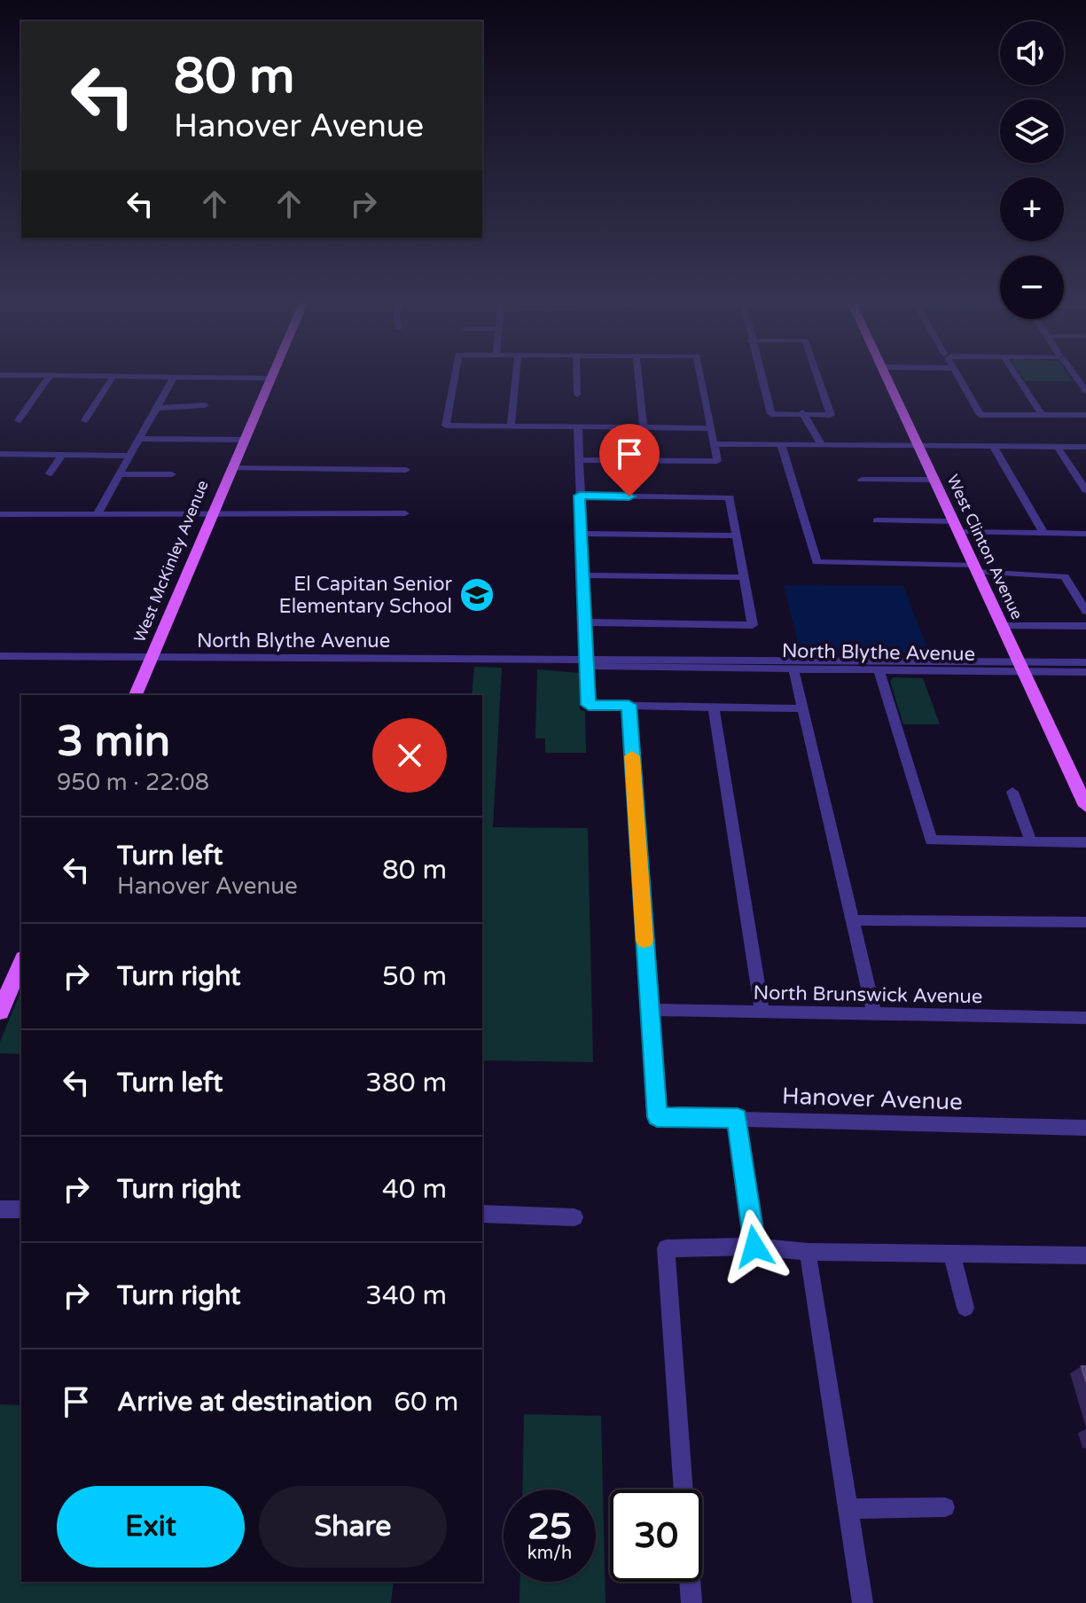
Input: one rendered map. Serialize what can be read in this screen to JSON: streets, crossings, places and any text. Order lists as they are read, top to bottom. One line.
{"streets":{"main road":["West Clinton Avenue","West McKinley Avenue"],"street":["North Blythe Avenue","North Brunswick Avenue","Hanover Avenue"]},"crossings":[["West Clinton Avenue","North Blythe Avenue"],["West McKinley Avenue","North Blythe Avenue"],["North Brunswick Avenue","Hanover Avenue"]],"places":{"school or university":["El Capitan Senior Elementary School"]},"page":{"map_buttons":["+","−"],"turn":["80 m","Hanover Avenue"],"heading":["3 min","950 m · 22:08"],"list":[{"name":"Turn left","note":"Hanover Avenue","value":"80 m"},{"name":"Turn right","value":"50 m"},{"name":"Turn left","value":"380 m"},{"name":"Turn right","value":"40 m"},{"name":"Turn right","value":"340 m"},{"name":"Arrive at destination","value":"60 m"}],"buttons":["Exit","Share"],"speed":"25 km/h","limit":"30"}}
